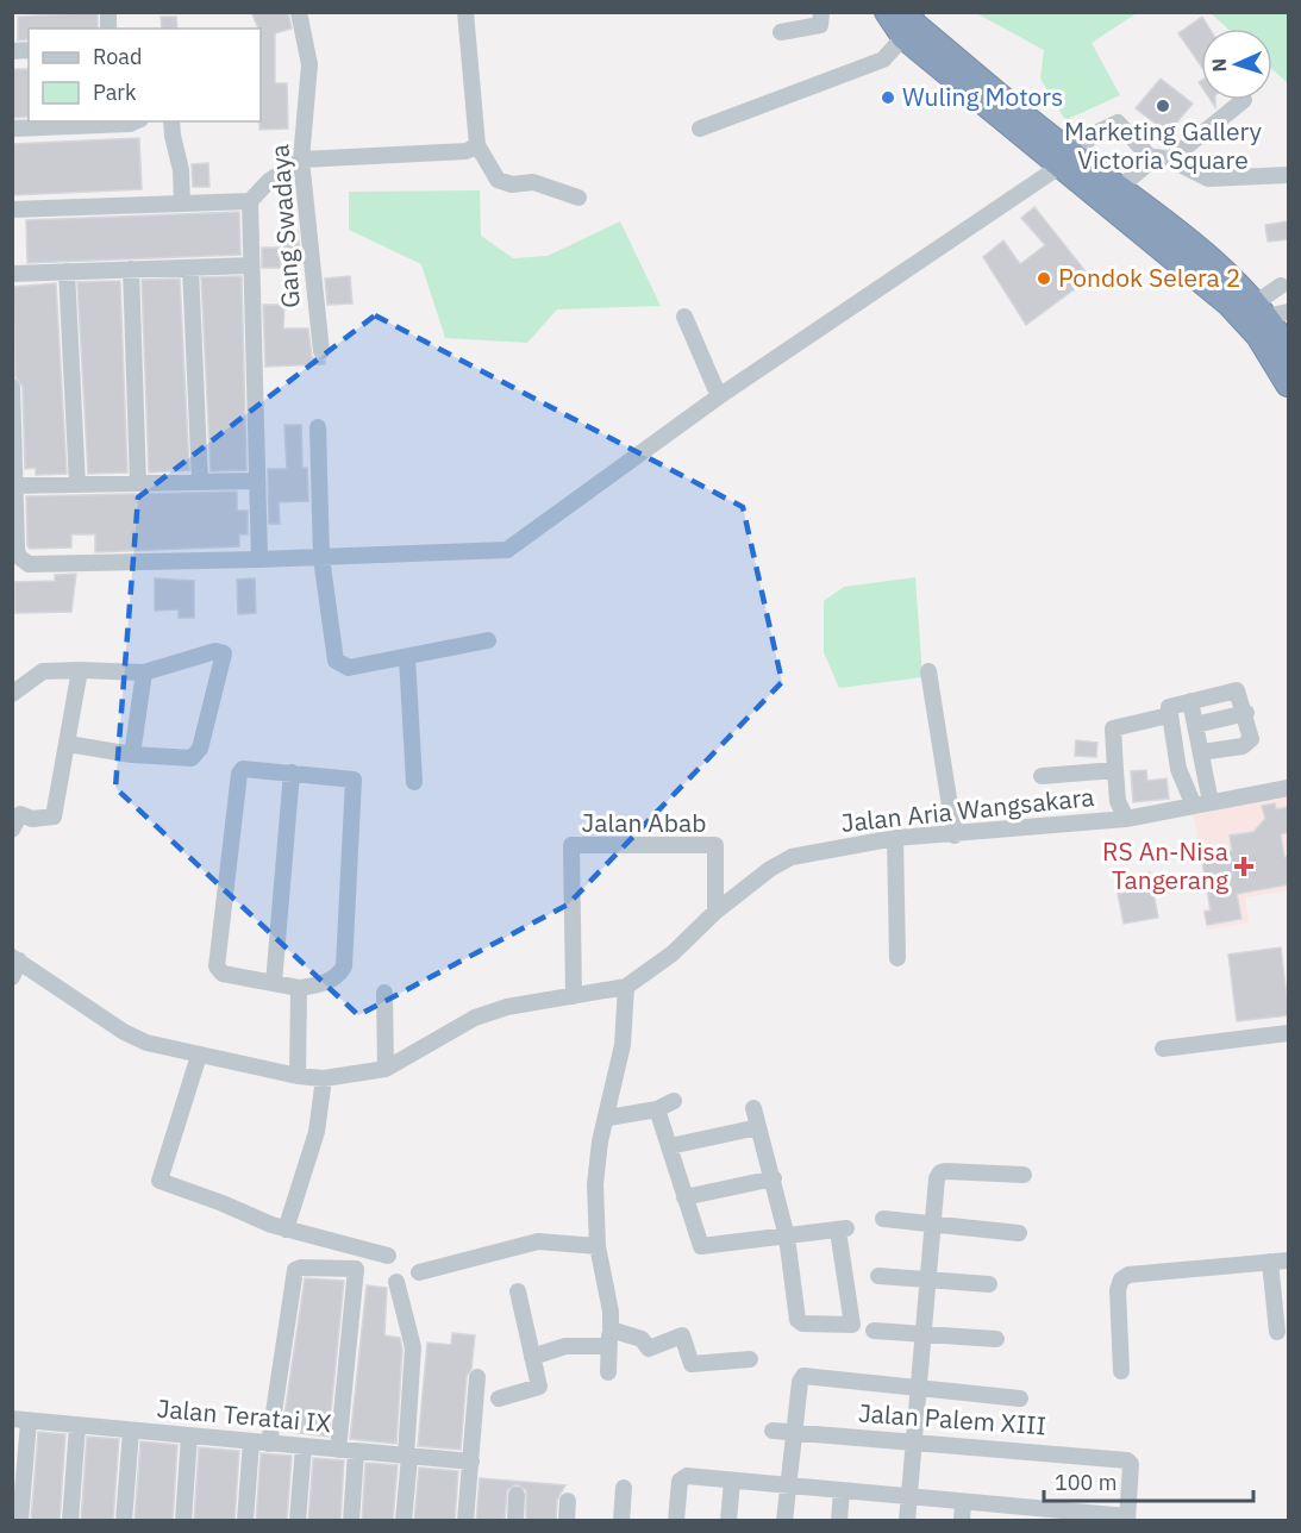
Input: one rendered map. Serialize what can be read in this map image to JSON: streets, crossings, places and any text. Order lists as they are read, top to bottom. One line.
{"streets":{"street":["Gang Swadaya","Jalan Aria Wangsakara","Jalan Abab","Jalan Teratai IX","Jalan Palem XIII"]},"crossings":[["Jalan Aria Wangsakara","Jalan Abab"]],"places":{"other":["Wuling Motors","Marketing Gallery Victoria Square","Pondok Selera 2"],"health":["RS An-Nisa Tangerang"]},"legend":["Road","Park"],"scale_bar":"100 m","north":"left"}
